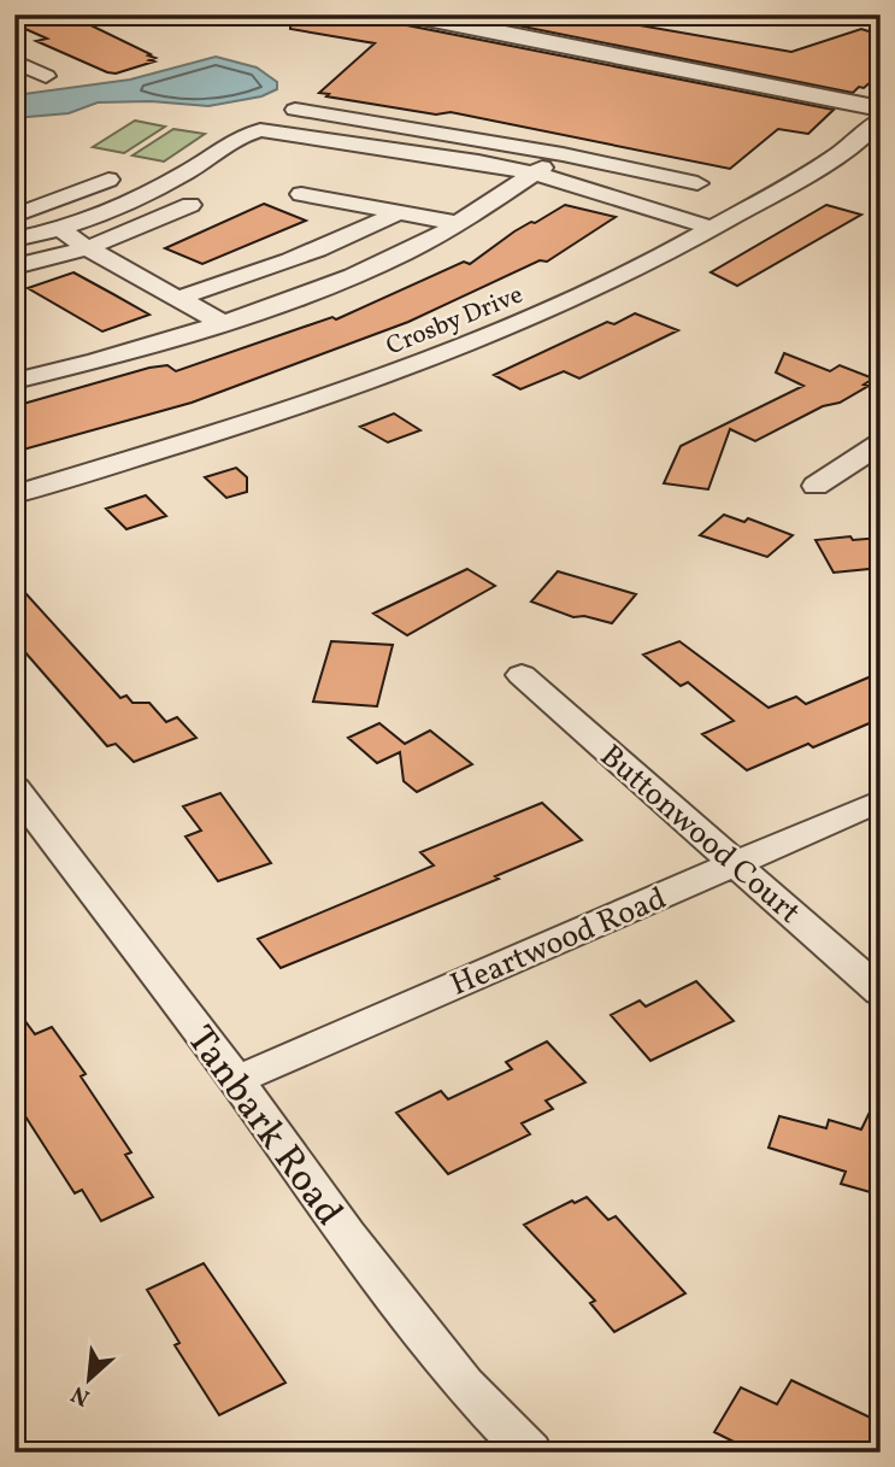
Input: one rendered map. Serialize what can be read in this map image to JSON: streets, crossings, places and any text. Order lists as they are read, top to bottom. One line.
{"streets":{"street":["Crosby Drive","Buttonwood Court","Heartwood Road","Tanbark Road"]},"crossings":[["Buttonwood Court","Heartwood Road"],["Heartwood Road","Tanbark Road"]],"north":"bottom left"}
